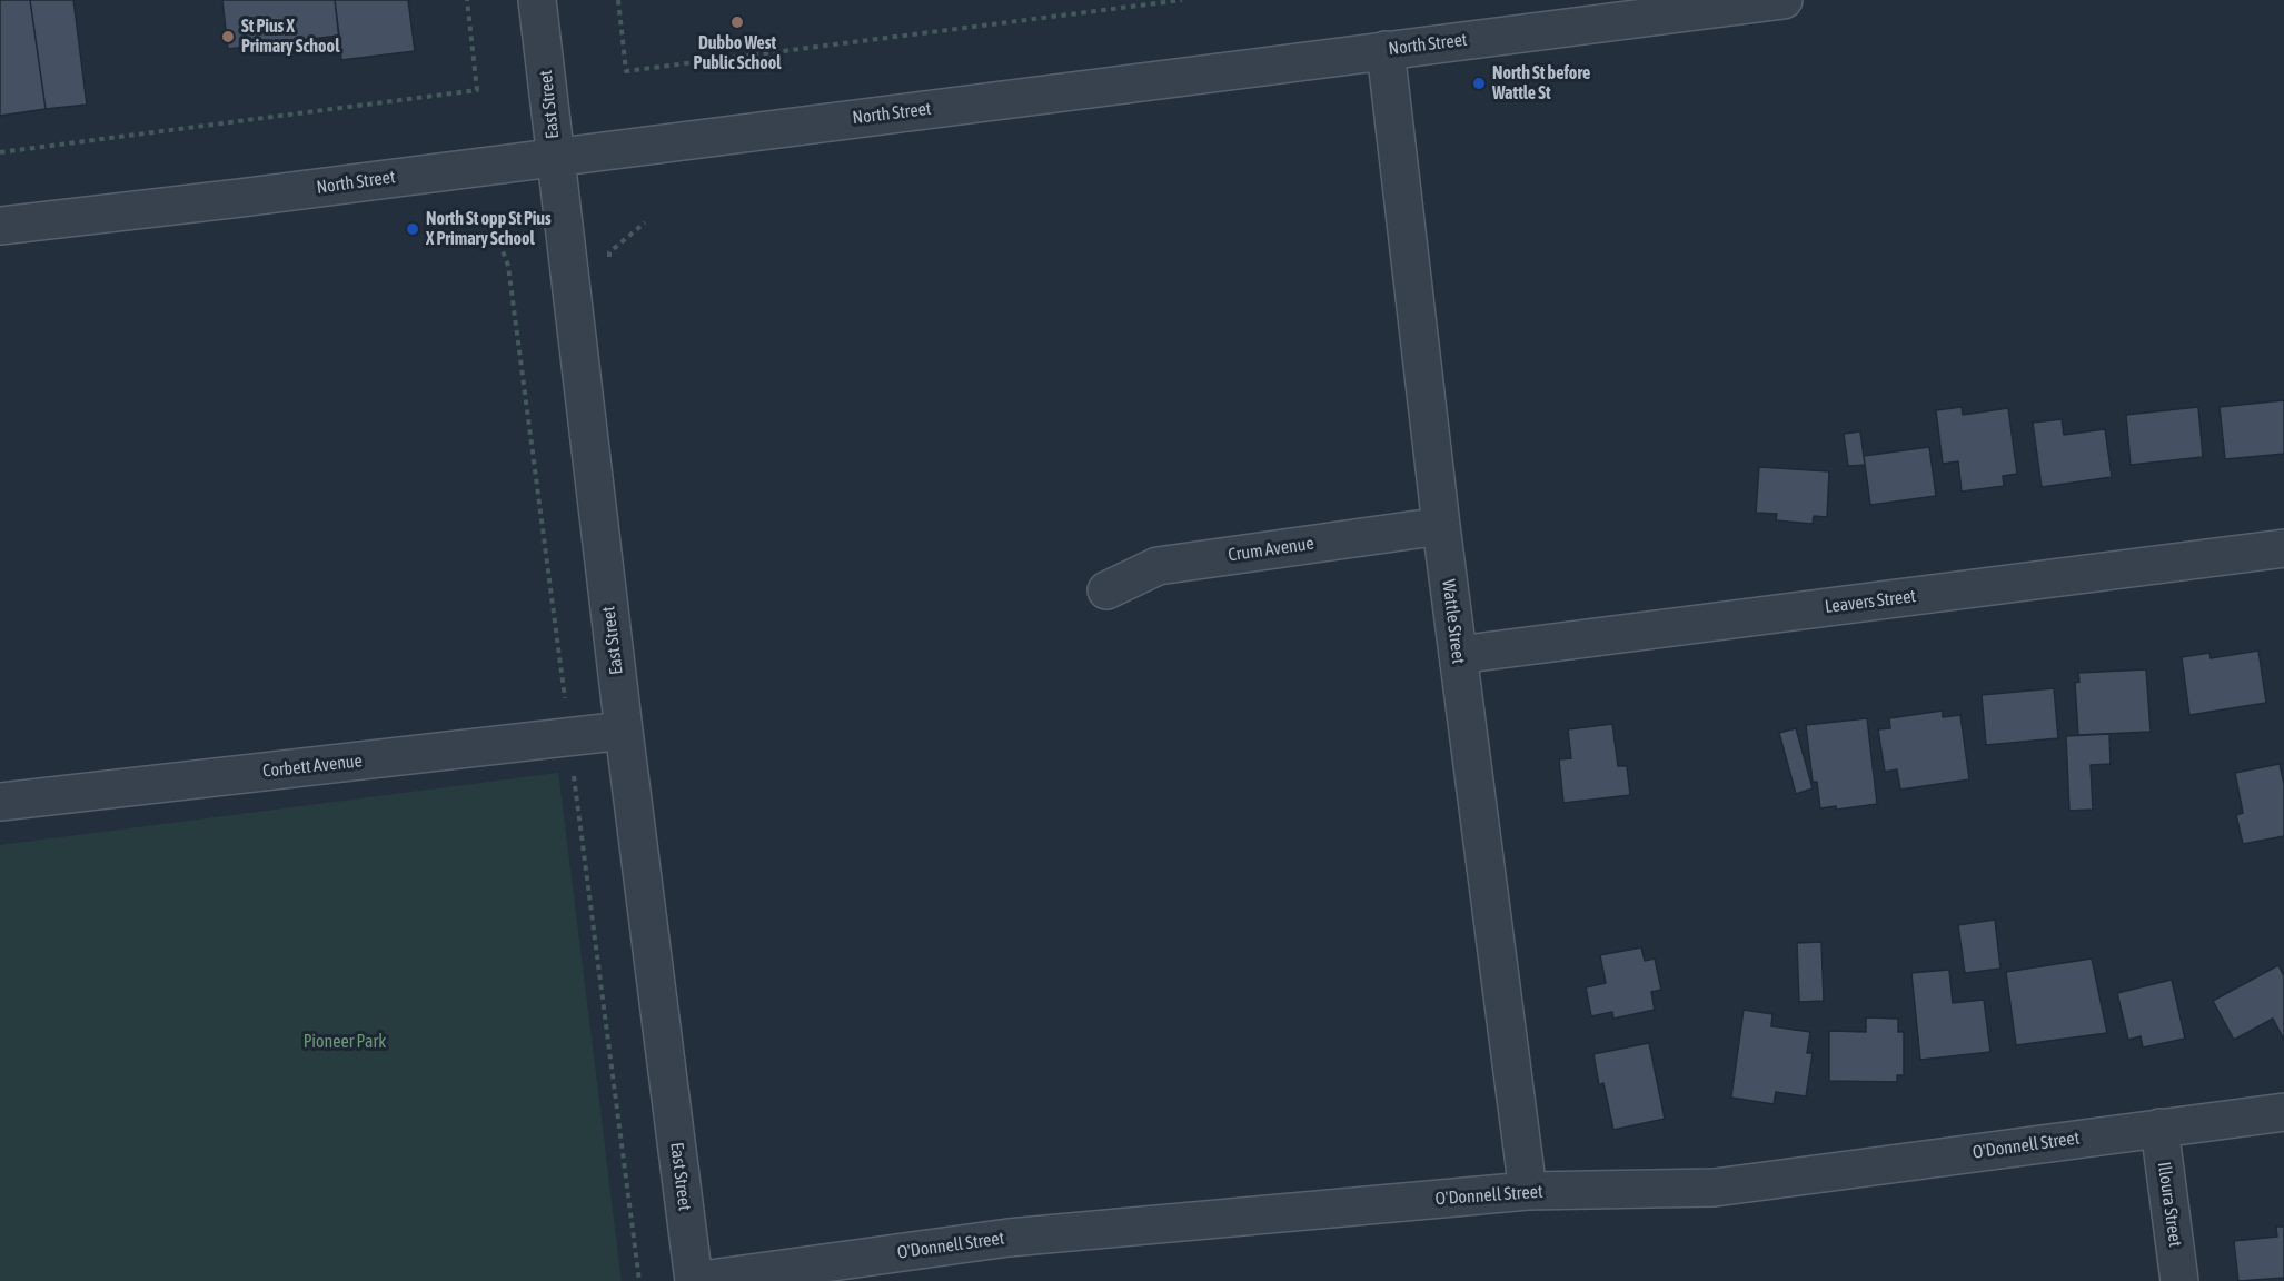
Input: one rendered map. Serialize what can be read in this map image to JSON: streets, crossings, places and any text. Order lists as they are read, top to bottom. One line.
{"streets":{"street":["North Street","East Street","Crum Avenue","Leavers Street","Wattle Street","Corbett Avenue","O'Donnell Street","Illoura Street"]},"crossings":[["North Street","East Street"],["North Street","Wattle Street"],["East Street","Corbett Avenue"],["East Street","O'Donnell Street"],["Crum Avenue","Wattle Street"],["Leavers Street","Wattle Street"],["Wattle Street","O'Donnell Street"],["O'Donnell Street","Illoura Street"]],"parks":["Pioneer Park"],"places":["Dubbo West Public School","St Pius X Primary School","North St before Wattle St","North St opp St Pius X Primary School"]}
